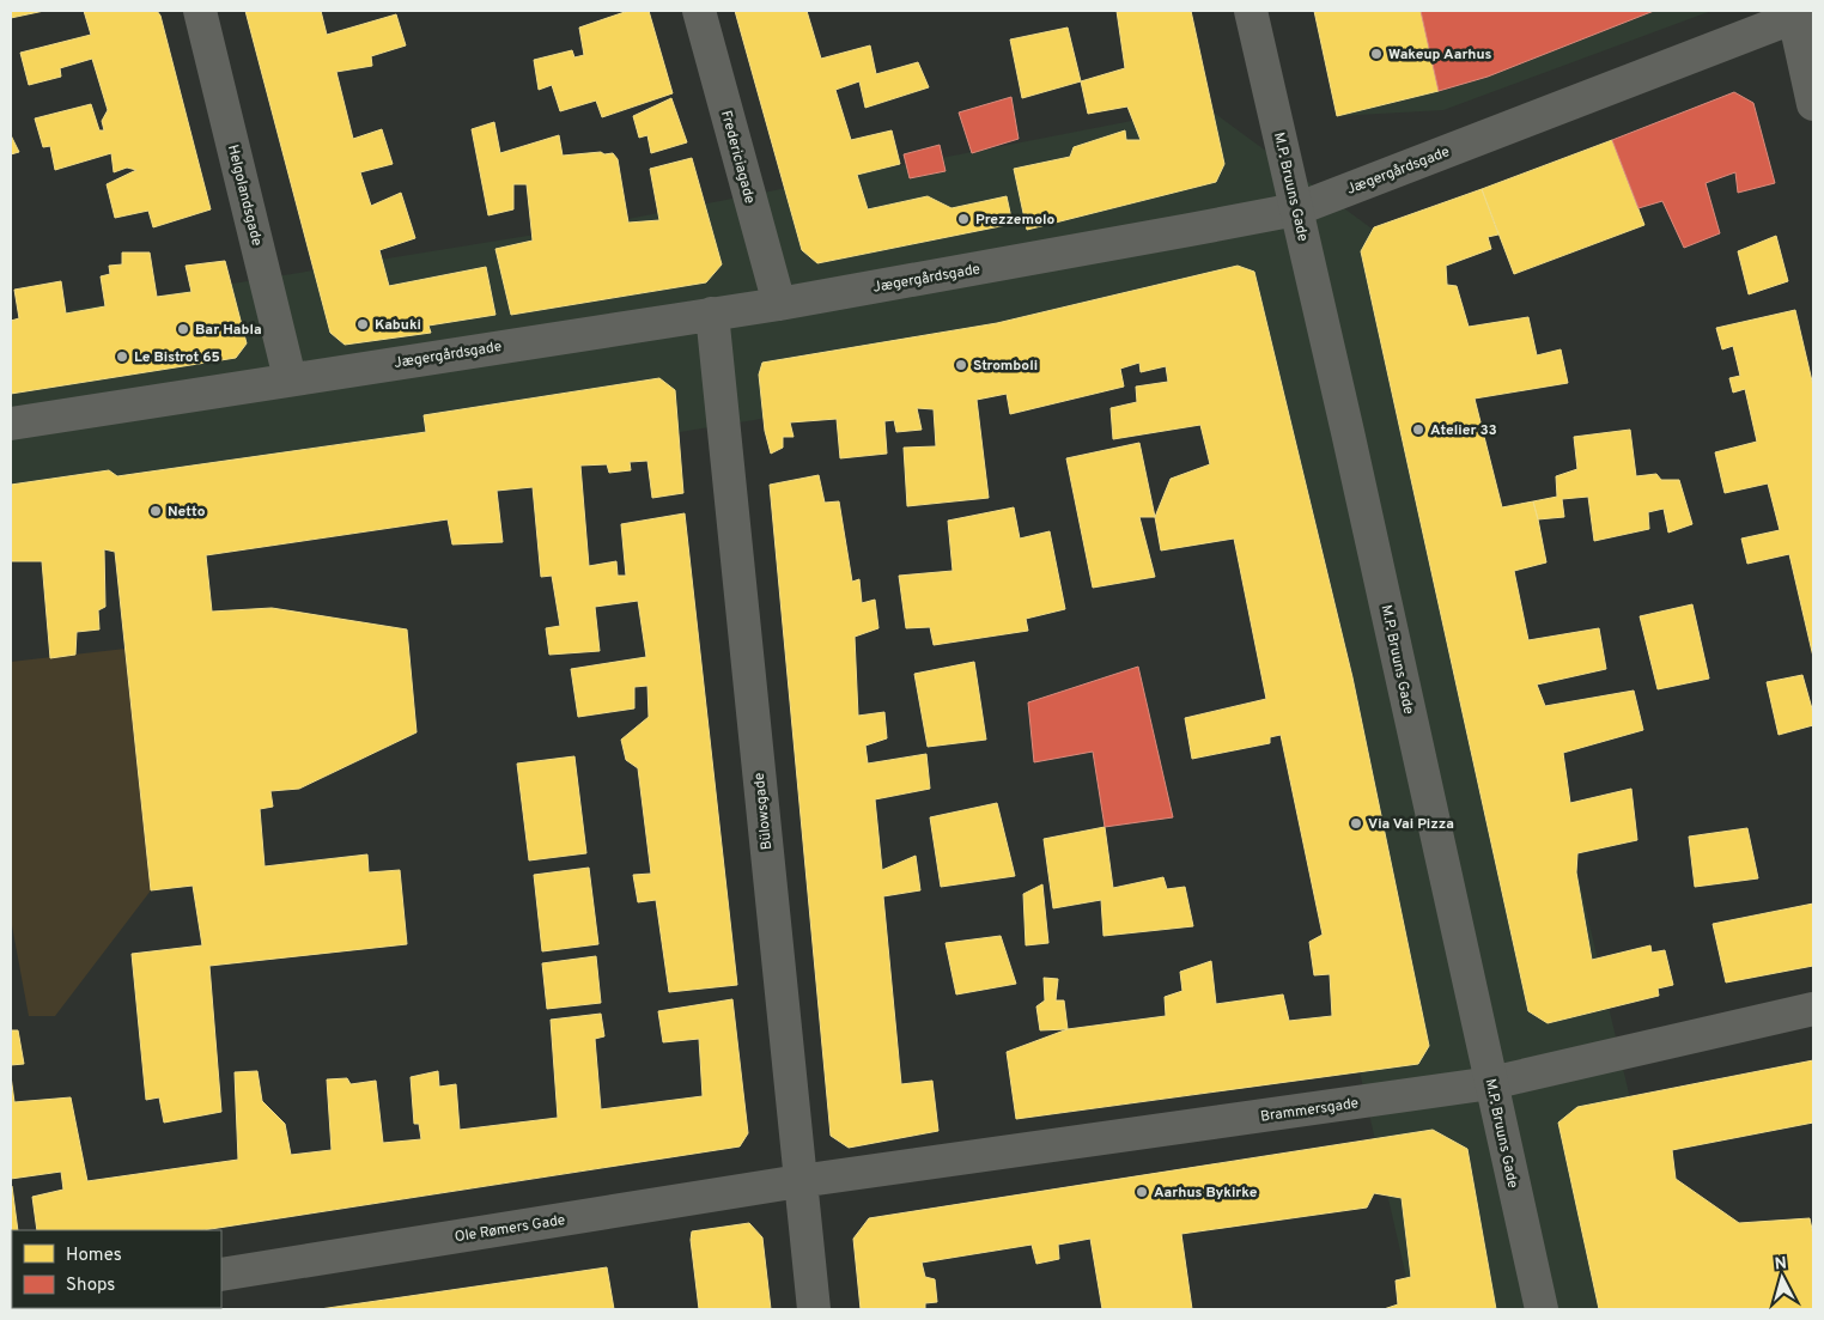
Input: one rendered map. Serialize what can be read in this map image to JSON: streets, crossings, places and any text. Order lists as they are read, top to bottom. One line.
{"streets":{"street":["Fredericiagade","Jægergårdsgade","M.P. Bruuns Gade","Helgolandsgade","Bülowsgade","Brammersgade","Ole Rømers Gade"]},"crossings":[["Fredericiagade","Jægergårdsgade"],["Jægergårdsgade","M.P. Bruuns Gade"],["Jægergårdsgade","Helgolandsgade"],["Jægergårdsgade","Bülowsgade"],["M.P. Bruuns Gade","Brammersgade"],["Bülowsgade","Brammersgade"],["Bülowsgade","Ole Rømers Gade"],["Brammersgade","Ole Rømers Gade"]],"places":["Wakeup Aarhus","Prezzemolo","Kabuki","Bar Habla","Le Bistrot 65","Stromboli","Atelier 33","Netto","Via Vai Pizza","Aarhus Bykirke"],"legend":["Homes","Shops"],"north":"top"}
